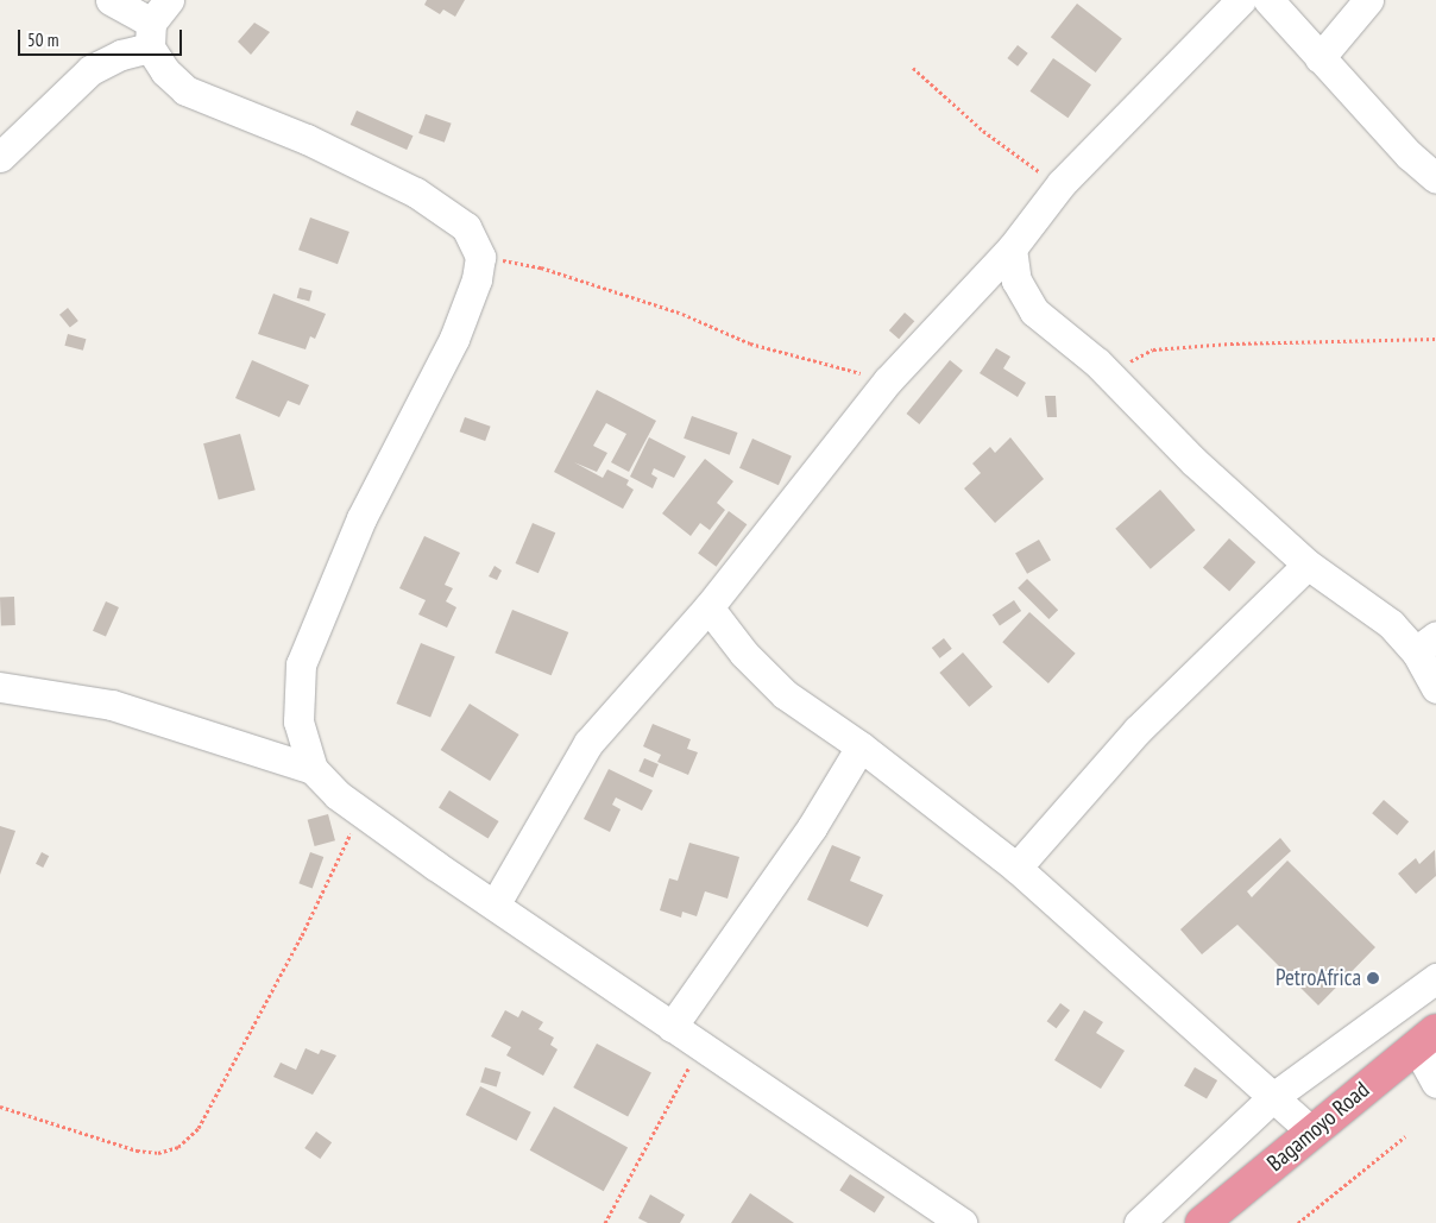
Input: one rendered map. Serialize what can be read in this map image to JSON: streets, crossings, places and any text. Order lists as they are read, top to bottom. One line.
{"streets":{"highway":["Bagamoyo Road"]},"places":["PetroAfrica"],"scale_bar":"50 m"}
